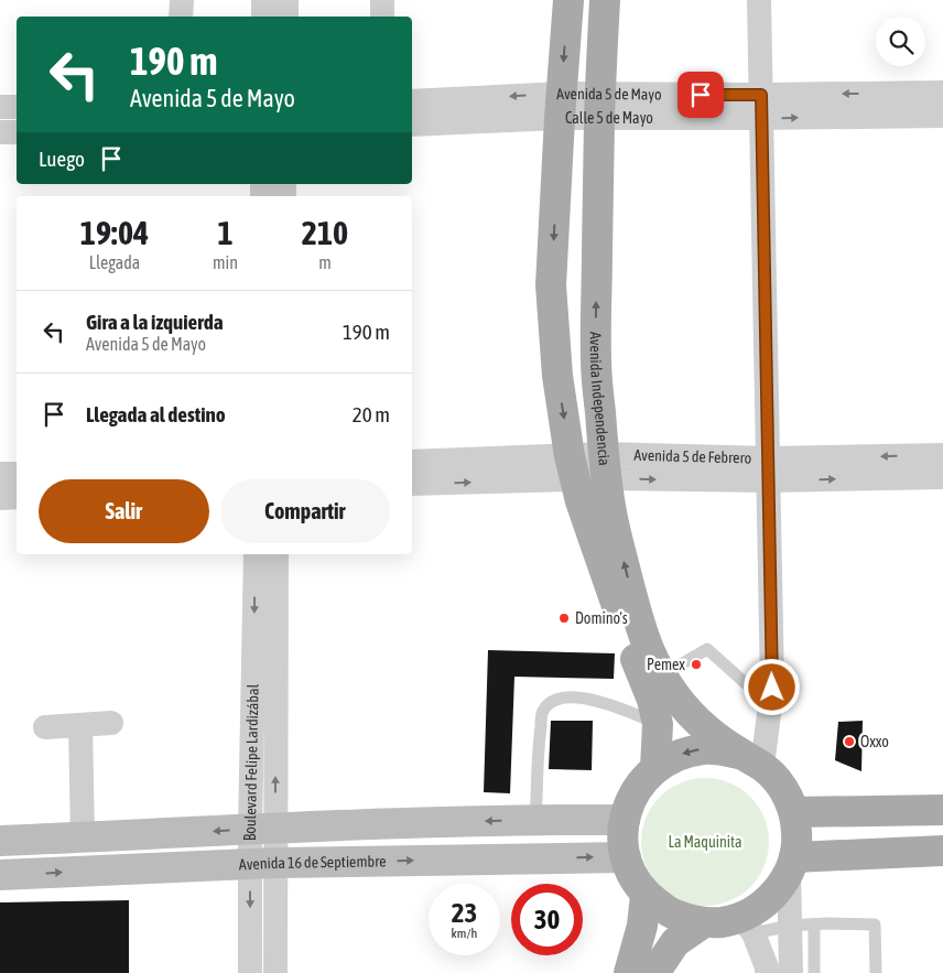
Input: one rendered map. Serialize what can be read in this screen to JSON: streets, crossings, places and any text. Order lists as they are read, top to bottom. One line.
{"streets":{"main road":["Avenida Independencia","Avenida 16 de Septiembre"],"street":["Avenida 5 de Mayo","Calle 5 de Mayo","Avenida 5 de Febrero","Boulevard Felipe Lardizábal"]},"crossings":[["Avenida 5 de Mayo","Calle 5 de Mayo"],["Avenida 5 de Mayo","Avenida Independencia"],["Calle 5 de Mayo","Avenida Independencia"],["Avenida Independencia","Avenida 5 de Febrero"],["Avenida Independencia","Avenida 16 de Septiembre"],["Boulevard Felipe Lardizábal","Avenida 16 de Septiembre"]],"one_way":["Avenida 5 de Mayo"],"parks":["La Maquinita"],"places":["Domino's","Pemex","Oxxo"],"page":{"turn":["190 m","Avenida 5 de Mayo"],"then":"Luego","eta":["19:04","Llegada","1","min","210","m"],"list":[{"name":"Gira a la izquierda","note":"Avenida 5 de Mayo","value":"190 m"},{"name":"Llegada al destino","value":"20 m"}],"buttons":["Salir","Compartir"],"speed":"23 km/h","limit":"30"}}
